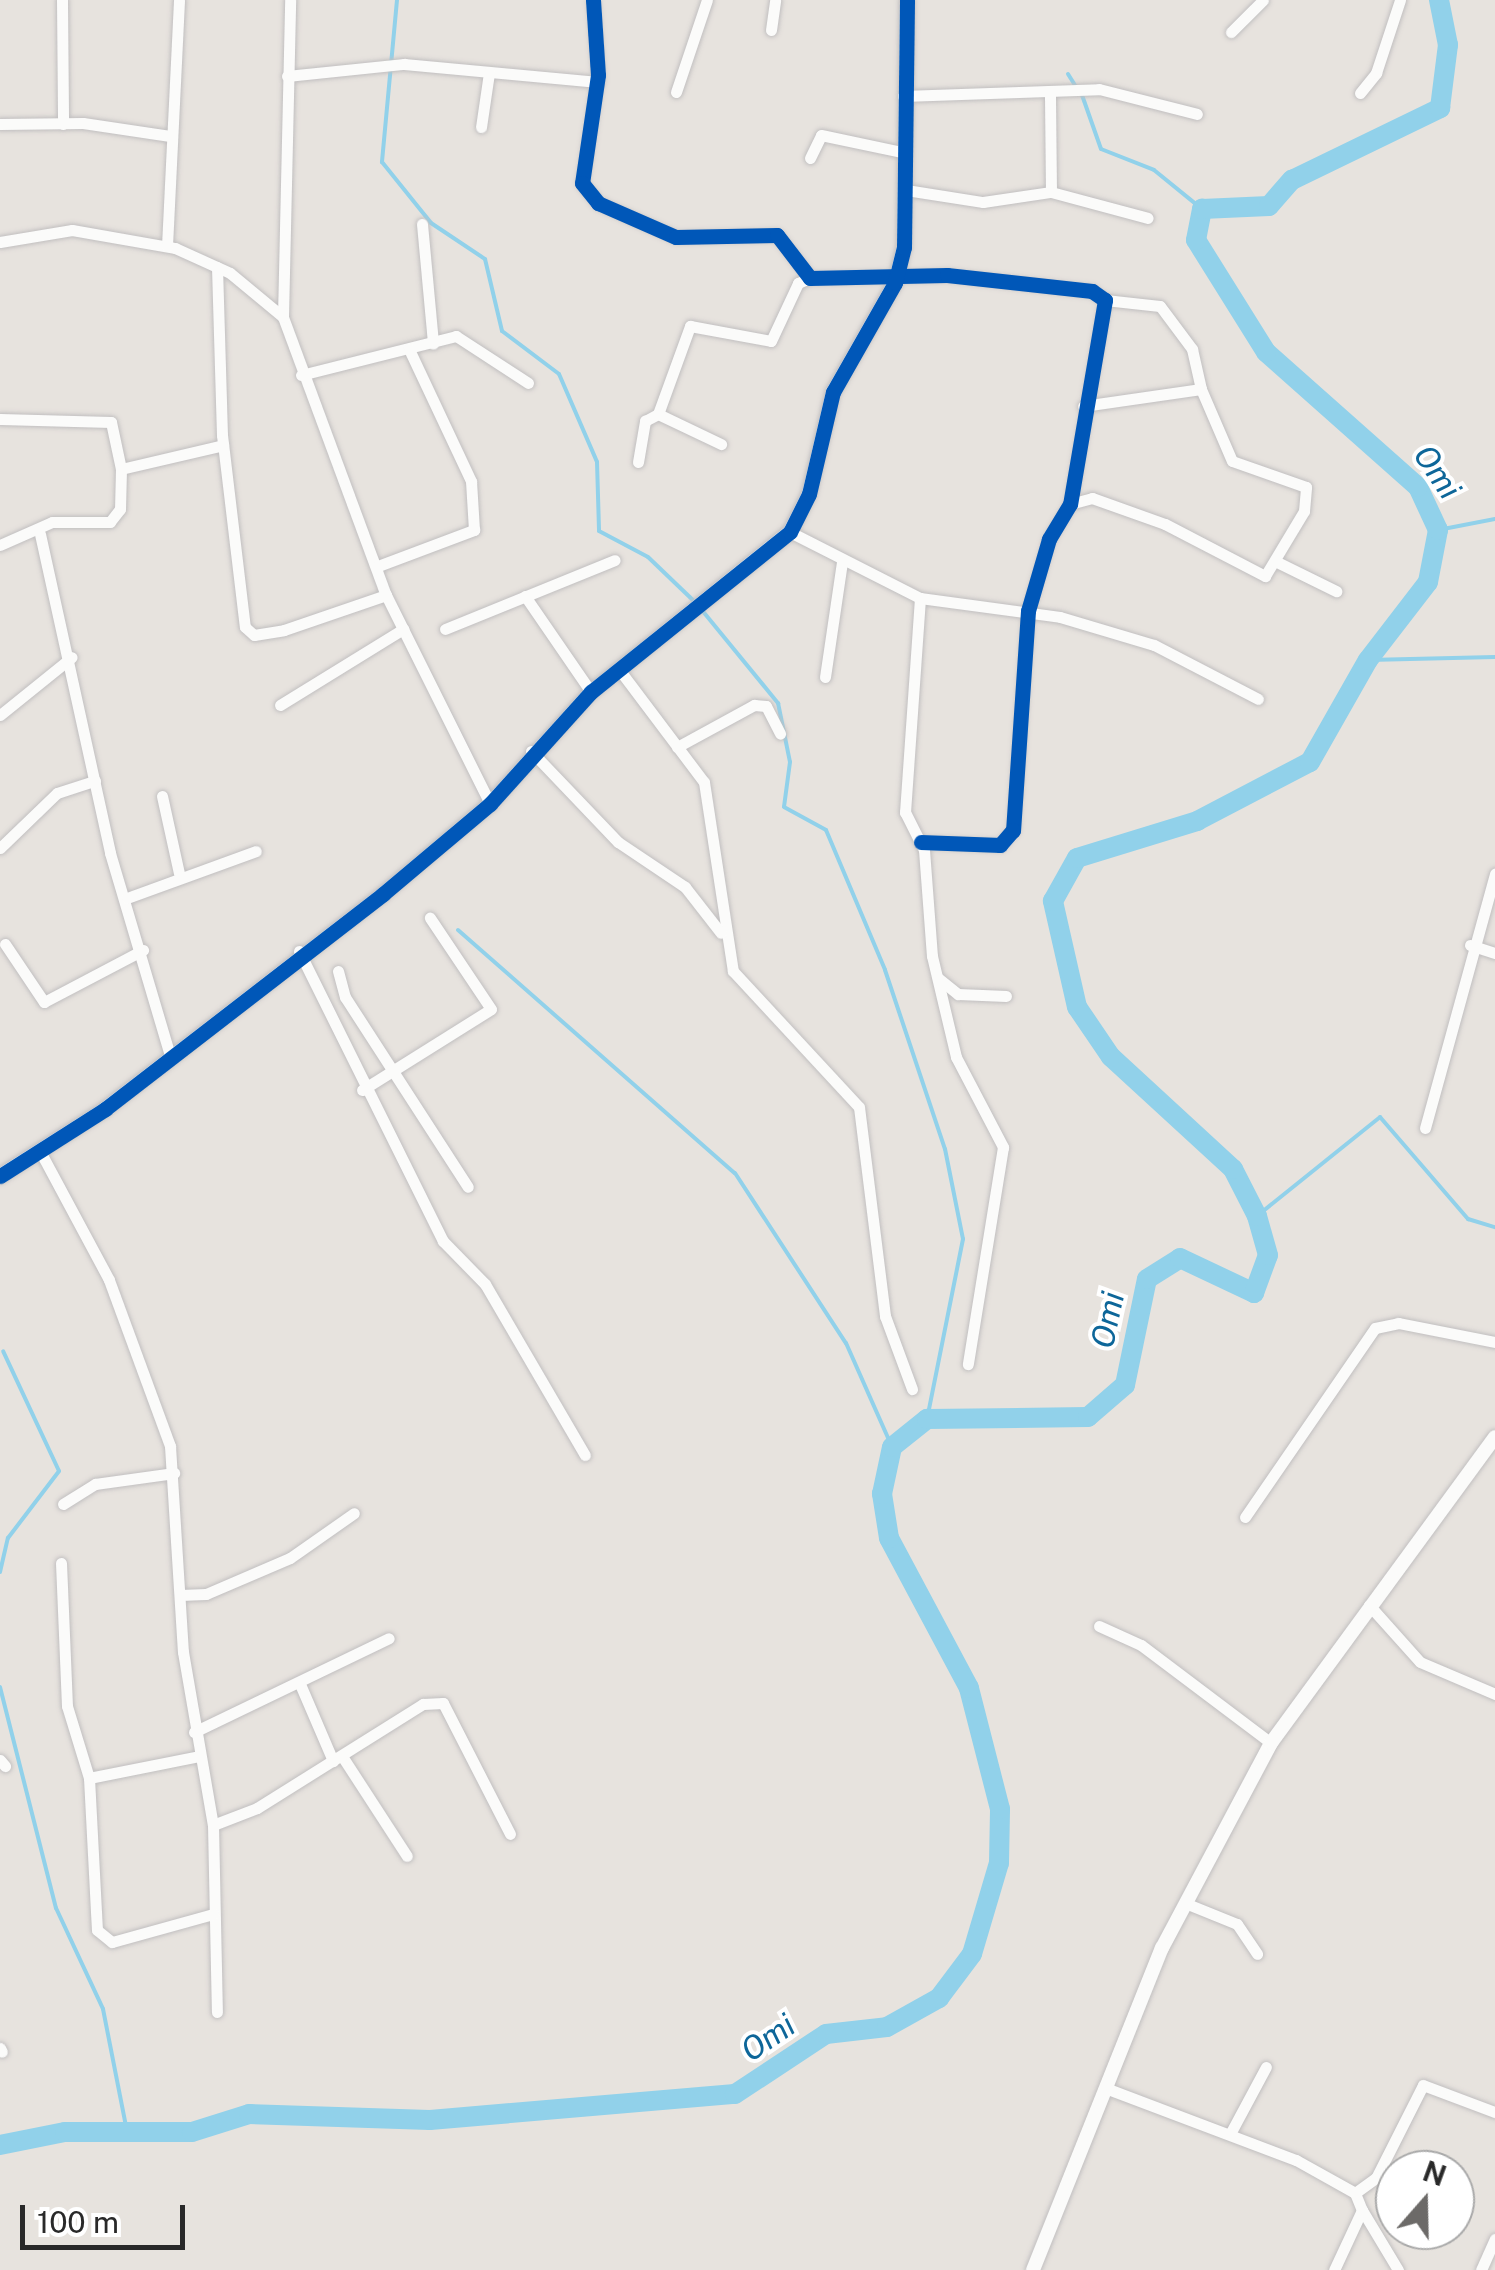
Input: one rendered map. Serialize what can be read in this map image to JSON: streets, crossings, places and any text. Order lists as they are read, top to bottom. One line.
{"water":["Omi"],"scale_bar":"100 m","north":"top"}
